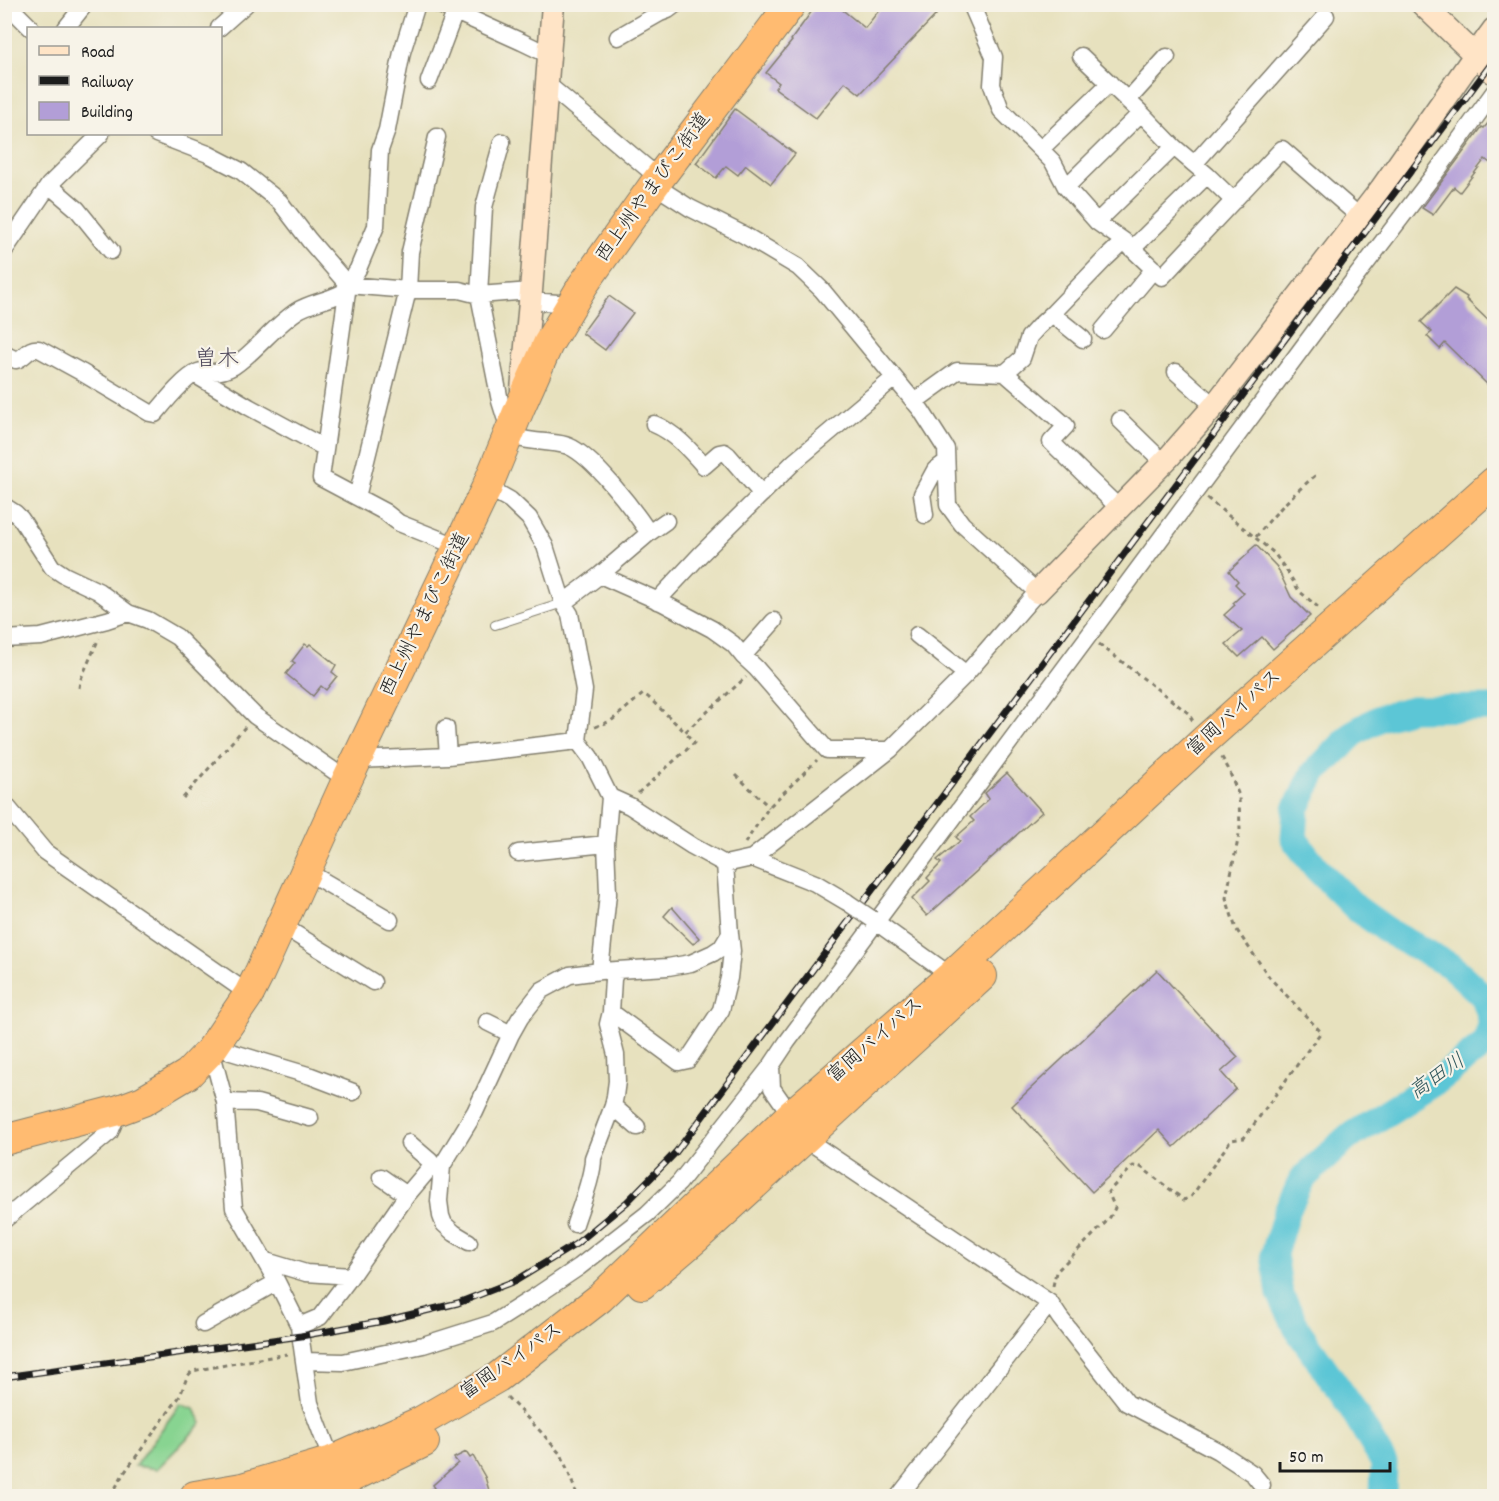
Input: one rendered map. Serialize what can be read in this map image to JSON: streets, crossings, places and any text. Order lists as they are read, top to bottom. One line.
{"streets":{"highway":["西上州やまびこ街道","富岡バイパス"]},"districts":["曽木"],"water":["高田川"],"legend":["Road","Railway","Building"],"scale_bar":"50 m"}
